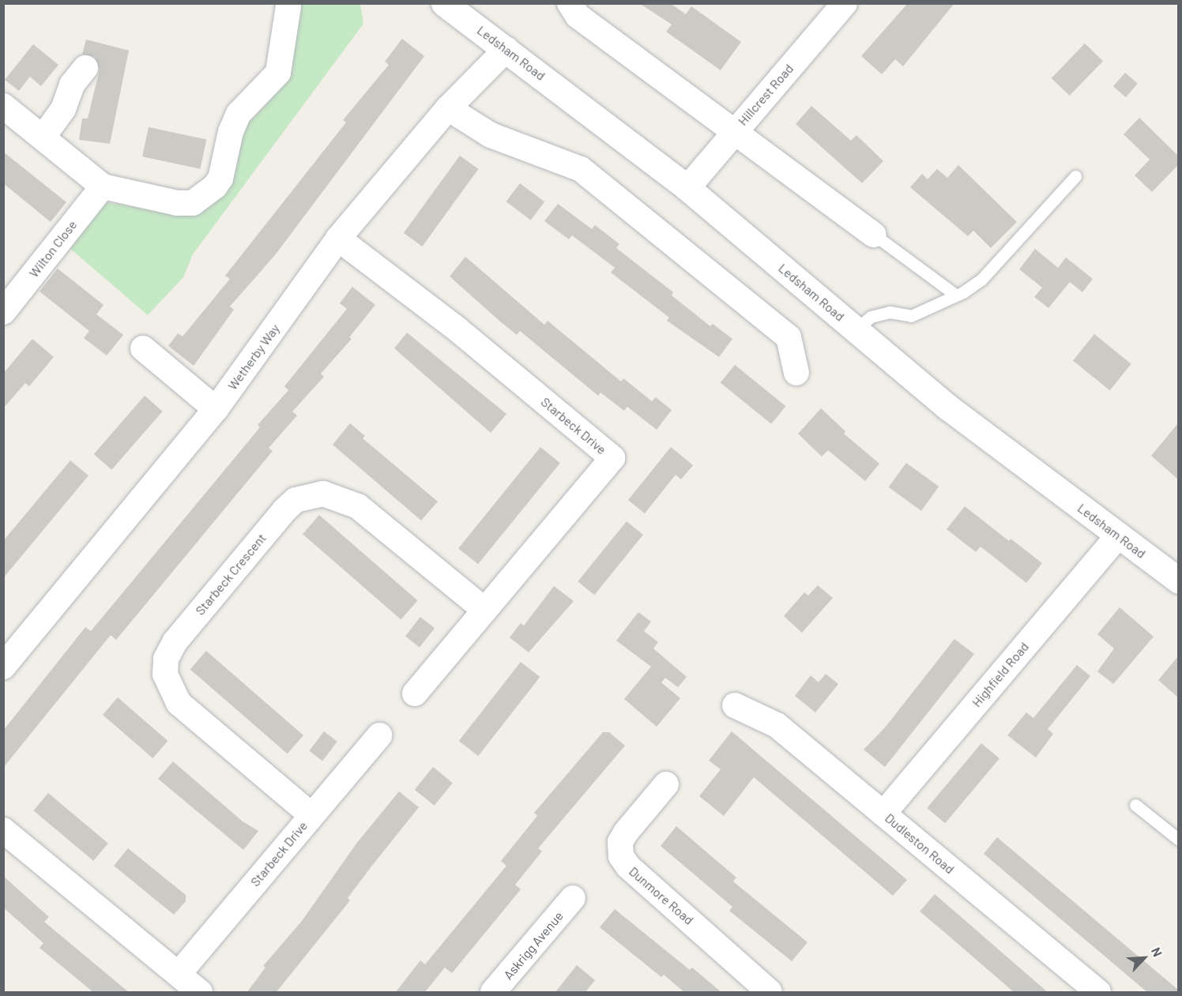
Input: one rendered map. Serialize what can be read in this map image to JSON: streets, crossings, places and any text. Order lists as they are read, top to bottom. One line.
{"streets":{"main road":["Ledsham Road"],"street":["Hillcrest Road","Wilton Close","Wetherby Way","Starbeck Drive","Starbeck Crescent","Highfield Road","Dudleston Road","Dunmore Road","Askrigg Avenue"]},"crossings":[["Ledsham Road","Hillcrest Road"],["Ledsham Road","Wetherby Way"],["Ledsham Road","Highfield Road"],["Wetherby Way","Starbeck Drive"],["Starbeck Drive","Starbeck Crescent"],["Highfield Road","Dudleston Road"]],"north":"top right"}
